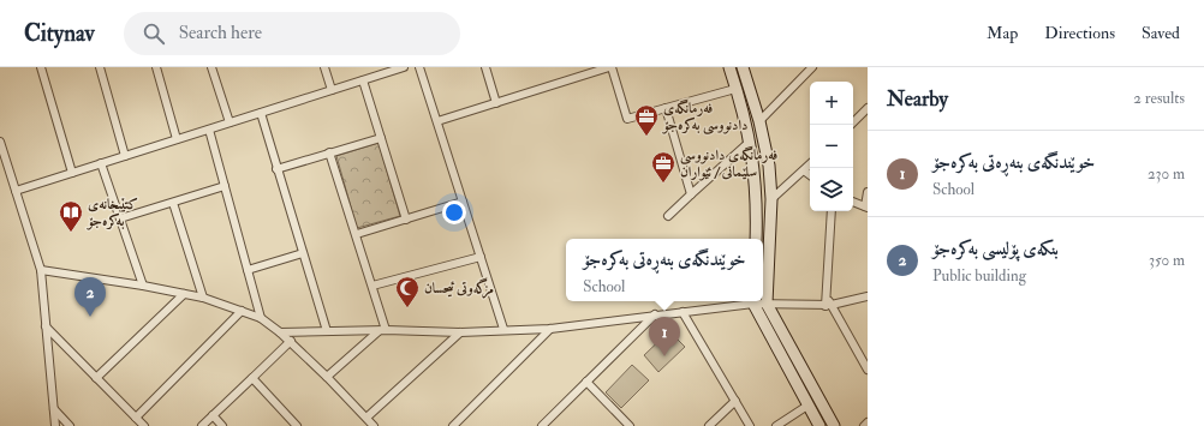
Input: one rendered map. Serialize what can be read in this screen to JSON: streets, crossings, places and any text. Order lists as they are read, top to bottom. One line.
{"places":{"office":["فەرمانگەی دادنووسی بەکرەجۆ","فەرمانگەی دادنووسی سلێمانی / ئێواران"],"library":["کتێبخانەی بەکرەجۆ"],"mosque":["مزگەوتی ئیحسان"]},"page":{"header":"Citynav","search":"Search here","nav":["Map","Directions","Saved"],"heading":["Nearby","2 results"],"map_buttons":["+","−"],"list":[{"mark":"1","name":"خوێندنگەی بنەڕەتی بەکرەجۆ","note":"School","value":"230 m"},{"mark":"2","name":"بنکەی پۆلیسی بەکرەجۆ","note":"Public building","value":"350 m"}],"popup":["خوێندنگەی بنەڕەتی بەکرەجۆ","School"],"pins":["2","1"]}}
